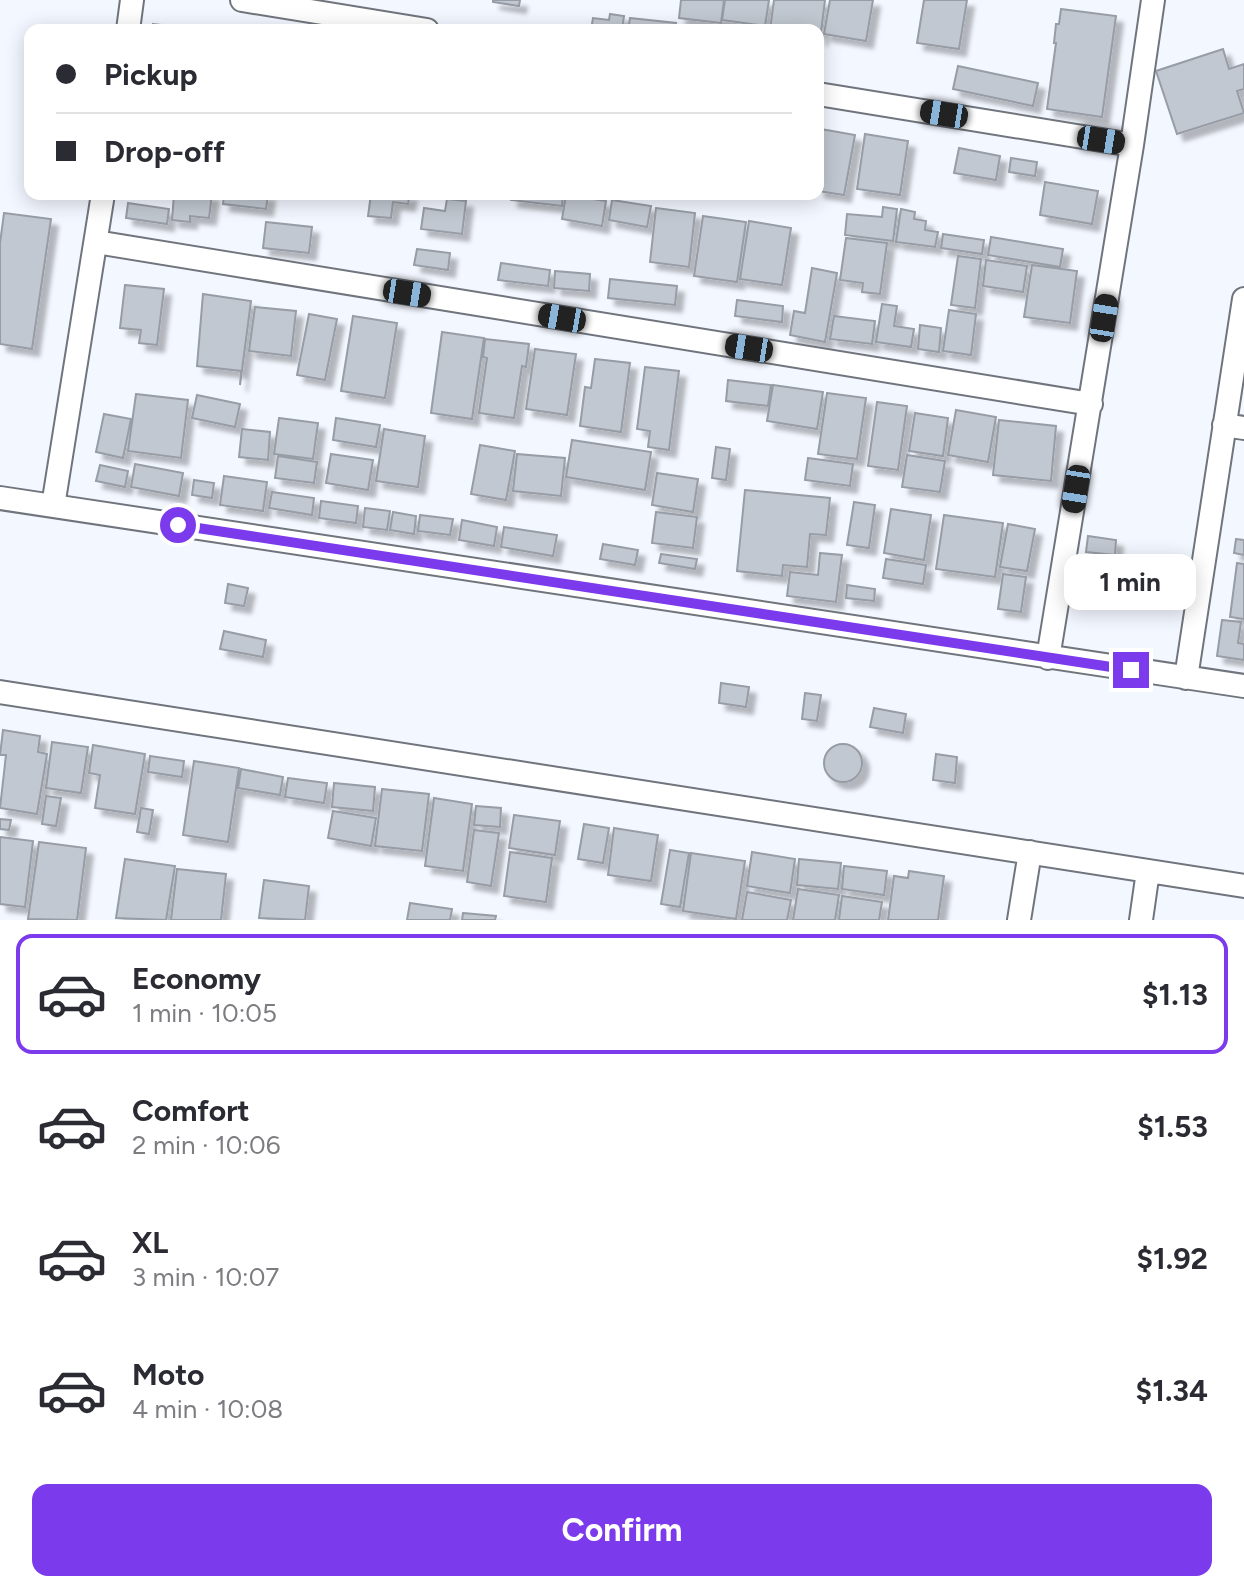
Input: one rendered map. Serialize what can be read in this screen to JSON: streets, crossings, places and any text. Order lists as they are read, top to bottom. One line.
{"page":{"banner":["Pickup","Drop-off"],"bubble":"1 min","list":[{"name":"Economy","note":"1 min · 10:05","value":"$1.13"},{"name":"Comfort","note":"2 min · 10:06","value":"$1.53"},{"name":"XL","note":"3 min · 10:07","value":"$1.92"},{"name":"Moto","note":"4 min · 10:08","value":"$1.34"}],"buttons":"Confirm"}}
